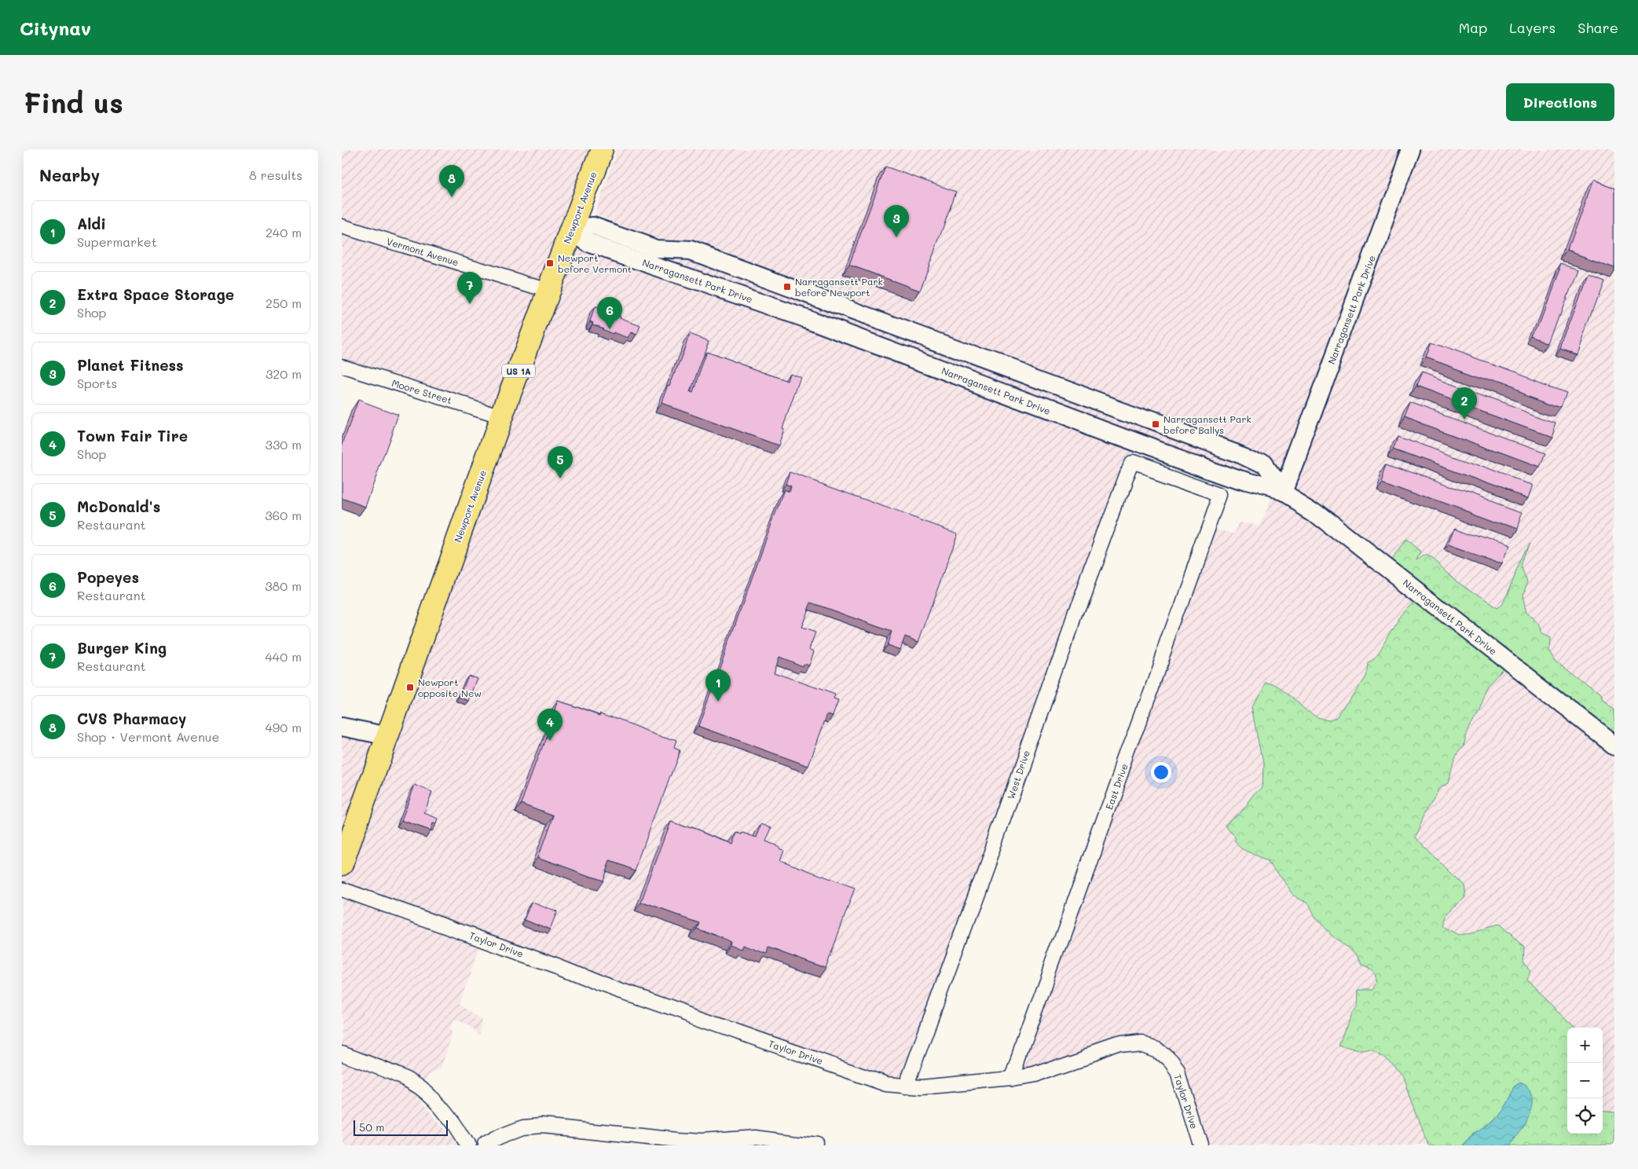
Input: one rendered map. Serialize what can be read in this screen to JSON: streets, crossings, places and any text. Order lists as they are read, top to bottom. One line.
{"streets":{"main road":["Newport Avenue","US 1A"],"street":["Vermont Avenue","Narragansett Park Drive","Moore Street","West Drive","East Drive","Taylor Drive"]},"crossings":[["Newport Avenue","Vermont Avenue"],["Newport Avenue","Narragansett Park Drive"],["Newport Avenue","Moore Street"],["West Drive","East Drive"],["West Drive","Taylor Drive"],["East Drive","Taylor Drive"]],"places":{"transit":["Newport before Vermont","Narragansett Park before Newport","Narragansett Park before Ballys","Newport opposite New"]},"scale_bar":"50 m","page":{"header":"Citynav","nav":["Map","Layers","Share"],"buttons":"Directions","title":"Find us","heading":["Nearby","8 results"],"pins":["8","3","7","6","2","5","1","4"],"list":[{"mark":"1","name":"Aldi","note":"Supermarket","value":"240 m"},{"mark":"2","name":"Extra Space Storage","note":"Shop","value":"250 m"},{"mark":"3","name":"Planet Fitness","note":"Sports","value":"320 m"},{"mark":"4","name":"Town Fair Tire","note":"Shop","value":"330 m"},{"mark":"5","name":"McDonald's","note":"Restaurant","value":"360 m"},{"mark":"6","name":"Popeyes","note":"Restaurant","value":"380 m"},{"mark":"7","name":"Burger King","note":"Restaurant","value":"440 m"},{"mark":"8","name":"CVS Pharmacy","note":"Shop · Vermont Avenue","value":"490 m"}],"map_buttons":["+","−"],"scale":"50 m"}}
